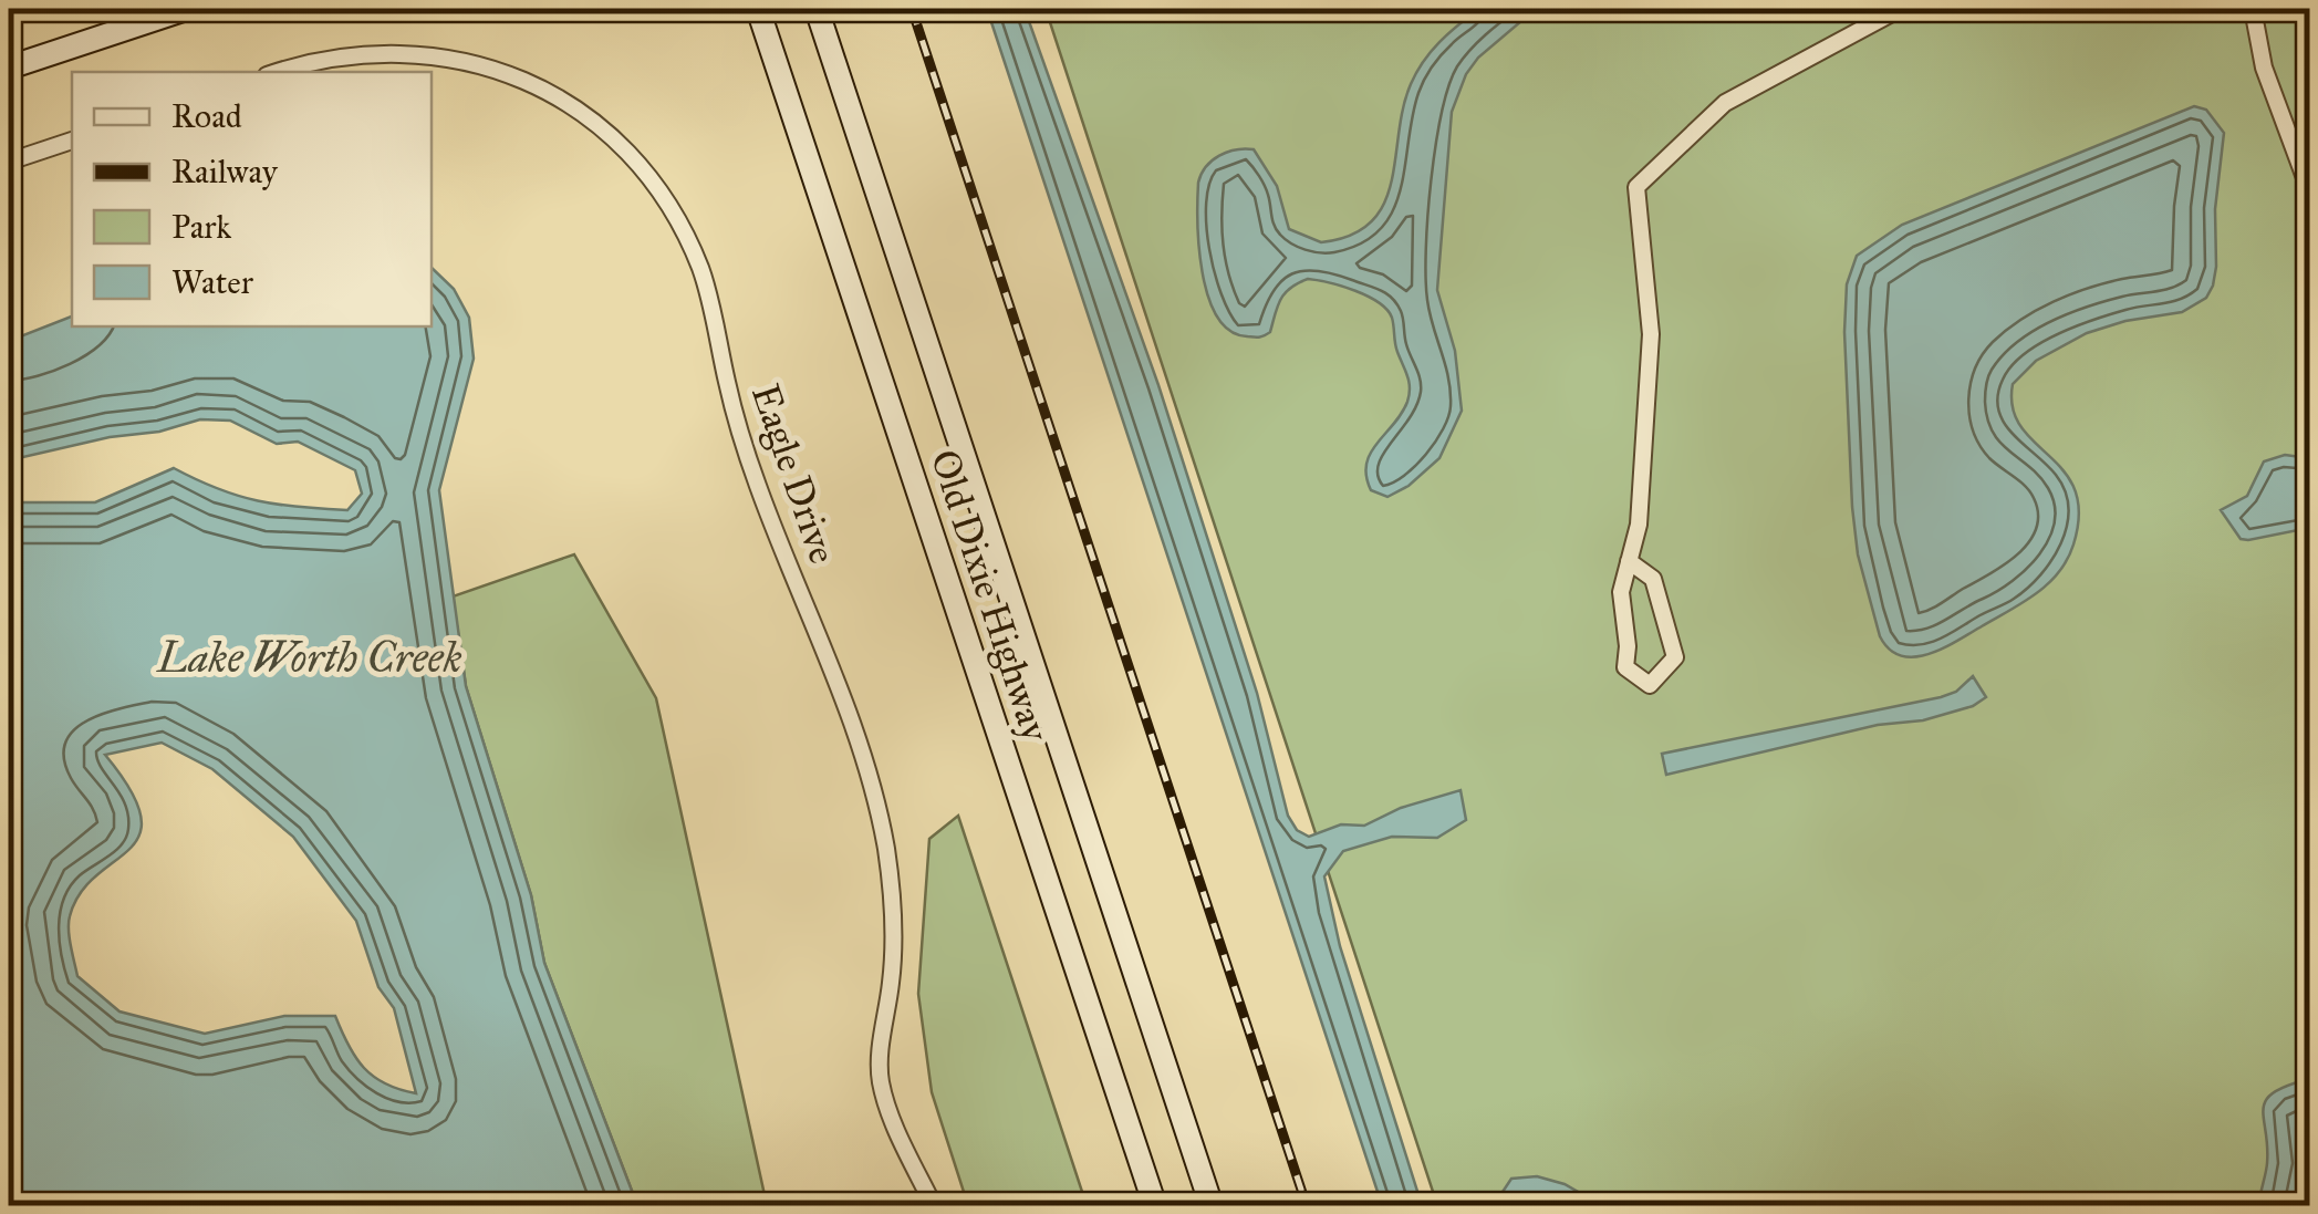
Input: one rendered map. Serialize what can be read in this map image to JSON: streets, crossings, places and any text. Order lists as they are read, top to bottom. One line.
{"streets":{"main road":["Old Dixie Highway"],"street":["Eagle Drive"]},"water":["Lake Worth Creek"],"legend":["Road","Railway","Park","Water"]}
